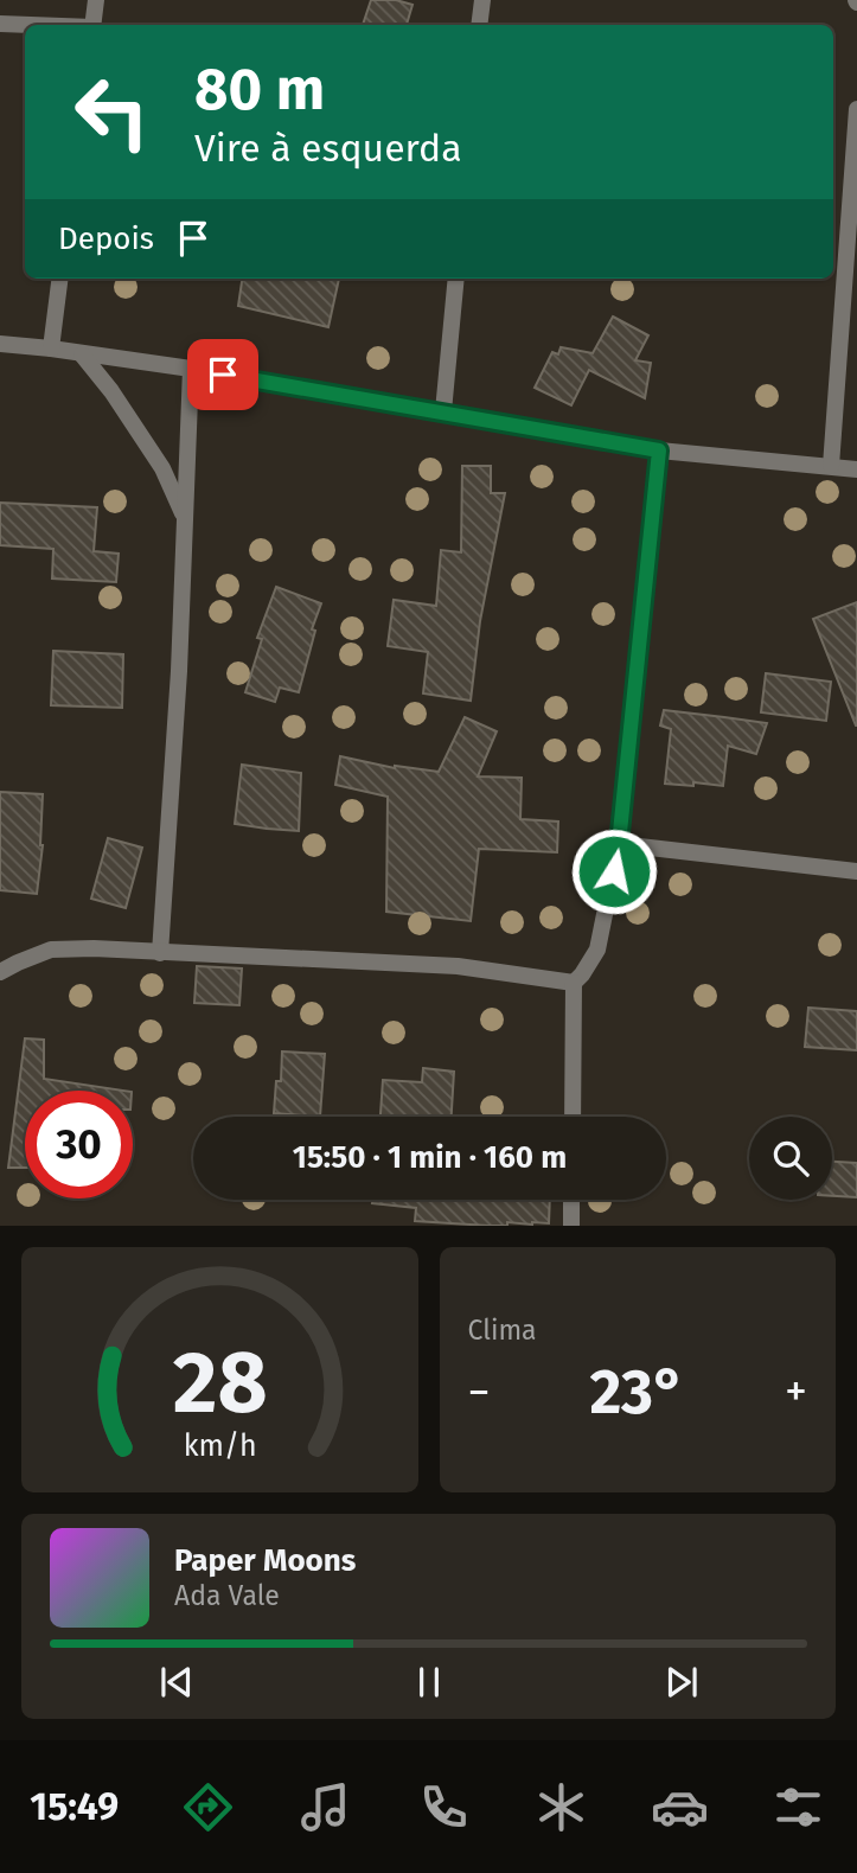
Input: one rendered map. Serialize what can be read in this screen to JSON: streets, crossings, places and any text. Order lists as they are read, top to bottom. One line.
{"page":{"turn":["80 m","Vire à esquerda"],"then":"Depois","limit":"30","trip":"15:50 · 1 min · 160 m","tile":"Clima","heat":["−","23°","+"],"song":["Paper Moons","Ada Vale"],"tabs":"15:49","gauge":["28","km/h"]}}
